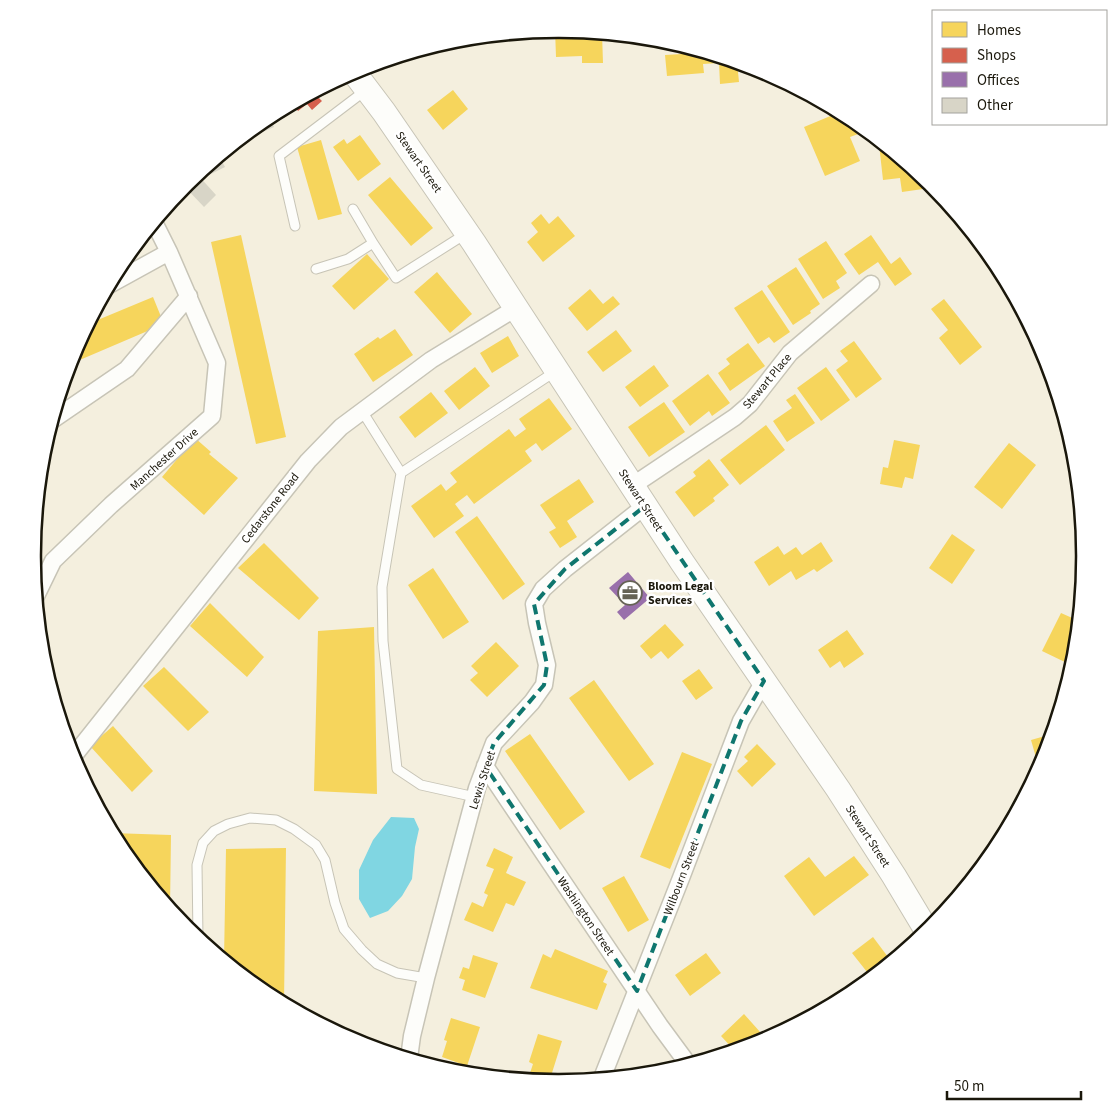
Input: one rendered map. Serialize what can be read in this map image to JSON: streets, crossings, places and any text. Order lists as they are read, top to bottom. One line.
{"streets":{"street":["Stewart Street","Stewart Place","Manchester Drive","Cedarstone Road","Lewis Street","Wilbourn Street","Washington Street"]},"crossings":[["Stewart Street","Stewart Place"],["Stewart Street","Cedarstone Road"],["Stewart Street","Lewis Street"],["Stewart Street","Wilbourn Street"],["Lewis Street","Washington Street"],["Wilbourn Street","Washington Street"]],"places":{"office":["Bloom Legal Services"]},"legend":["Homes","Shops","Offices","Other"],"scale_bar":"50 m"}
